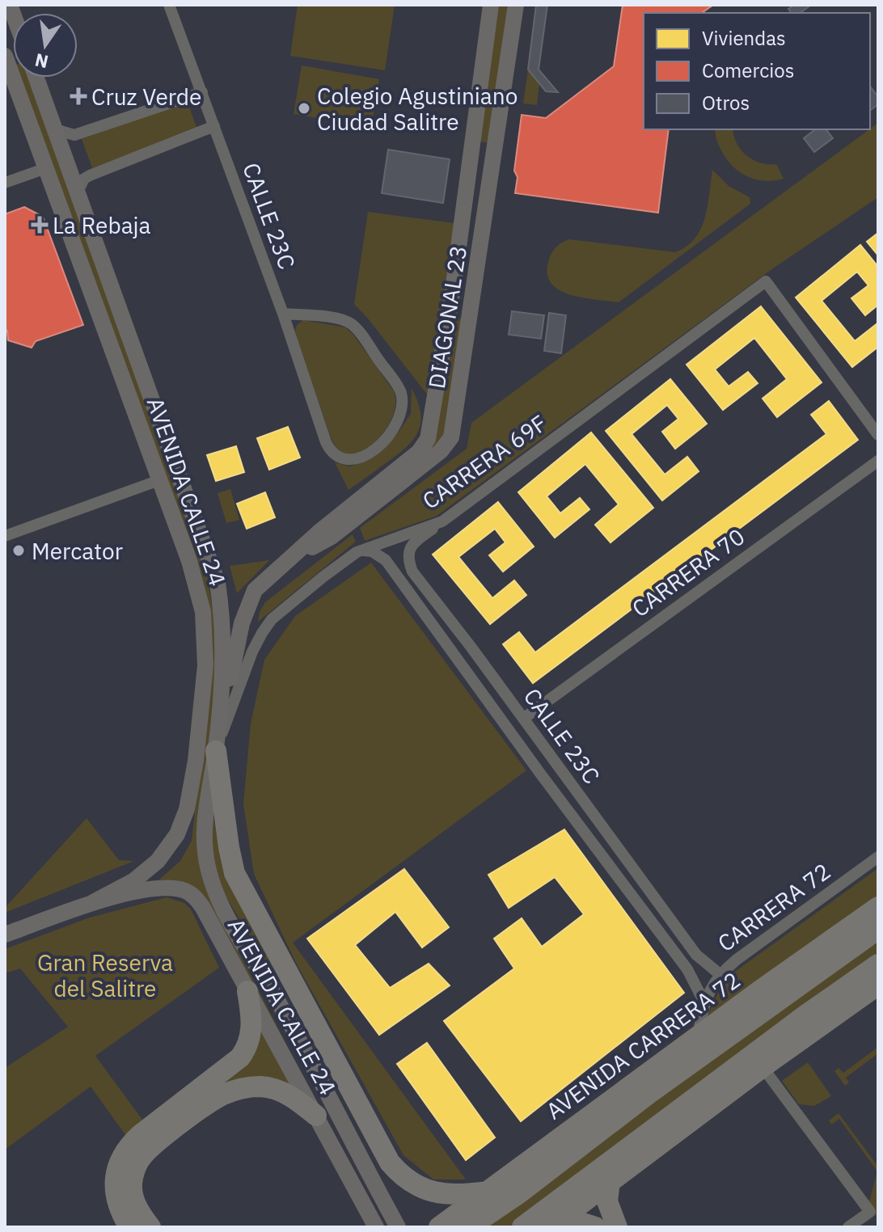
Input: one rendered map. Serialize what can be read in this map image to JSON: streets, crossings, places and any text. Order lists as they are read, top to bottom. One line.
{"streets":{"highway":["AVENIDA CARRERA 72"],"main road":["DIAGONAL 23","AVENIDA CALLE 24"],"street":["CALLE 23C","CARRERA 69F","CARRERA 70","CARRERA 72"]},"crossings":[["CALLE 23C","CARRERA 69F"],["CALLE 23C","CARRERA 70"],["CALLE 23C","CARRERA 72"],["DIAGONAL 23","CARRERA 69F"],["DIAGONAL 23","AVENIDA CALLE 24"],["CARRERA 69F","AVENIDA CALLE 24"],["CARRERA 72","AVENIDA CARRERA 72"]],"parks":["Gran Reserva del Salitre"],"places":{"health":["Cruz Verde","La Rebaja"],"other":["Colegio Agustiniano Ciudad Salitre","Mercator"]},"legend":["Viviendas","Comercios","Otros"],"north":"bottom"}
